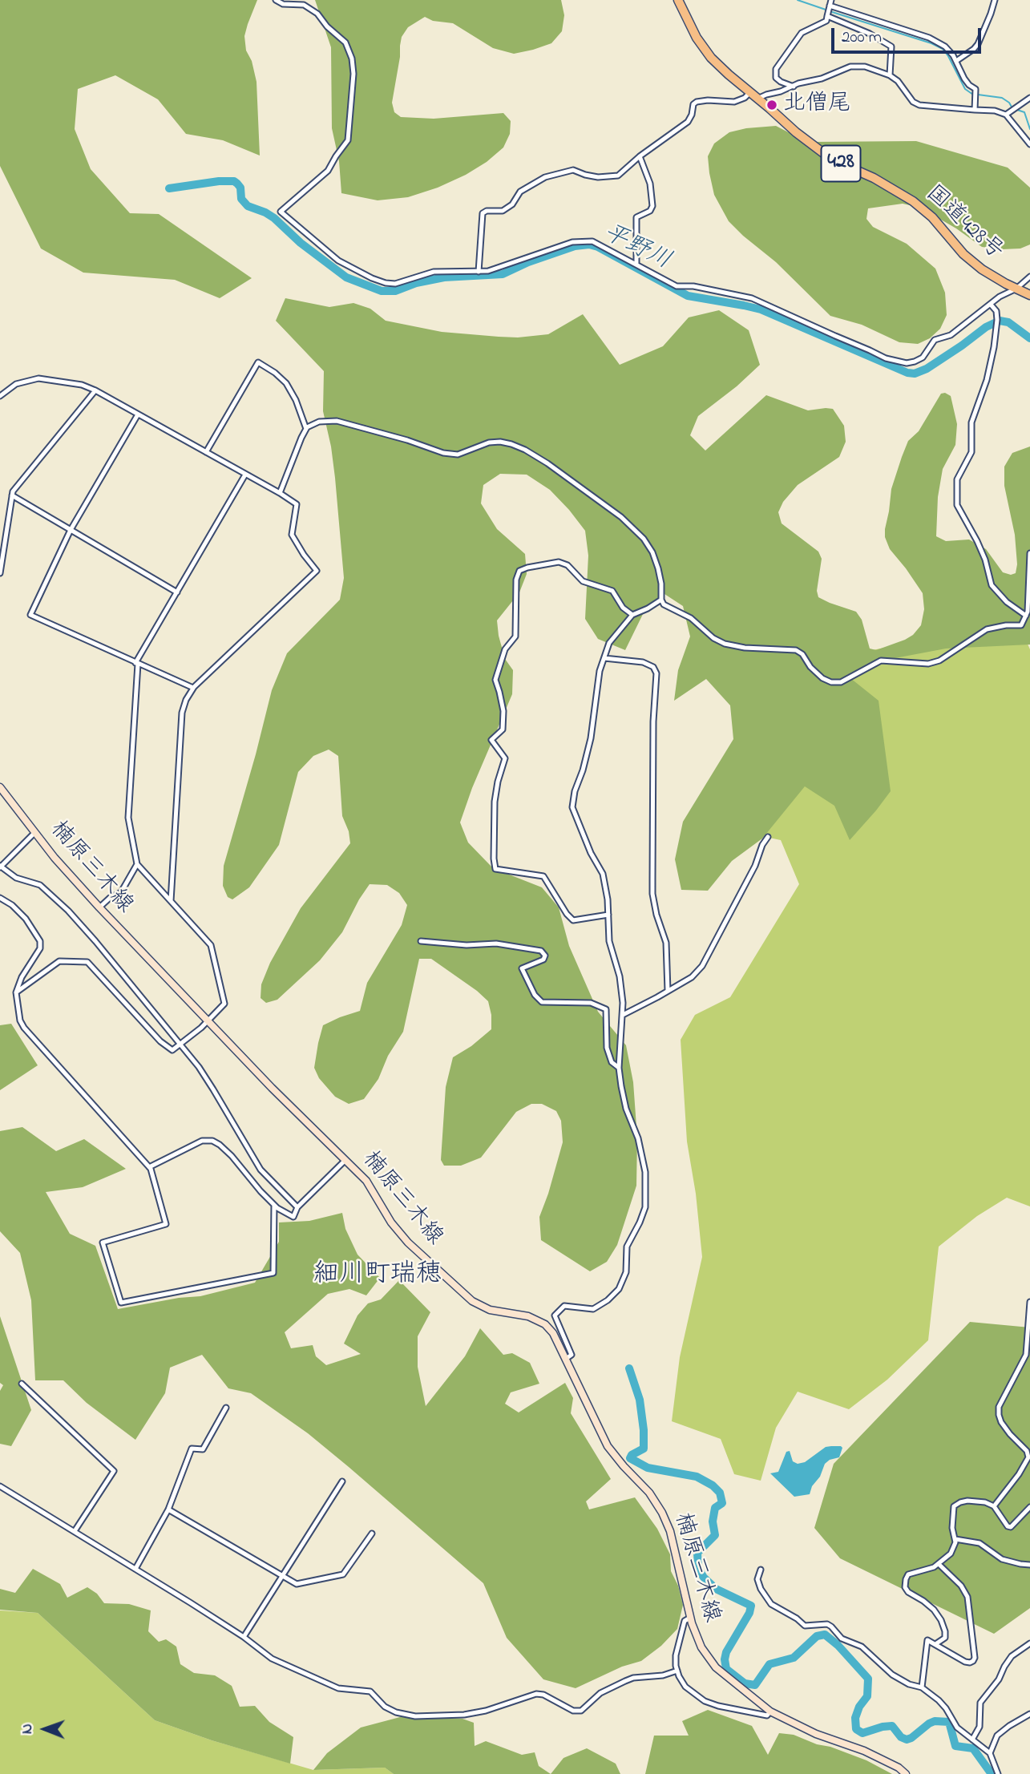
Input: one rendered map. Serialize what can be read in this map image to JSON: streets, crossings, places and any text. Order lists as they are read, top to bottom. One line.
{"streets":{"highway":["428","国道428号"],"main road":["楠原三木線"]},"districts":["細川町瑞穂"],"water":["平野川"],"places":["北僧尾"],"scale_bar":"200 m","north":"left"}
